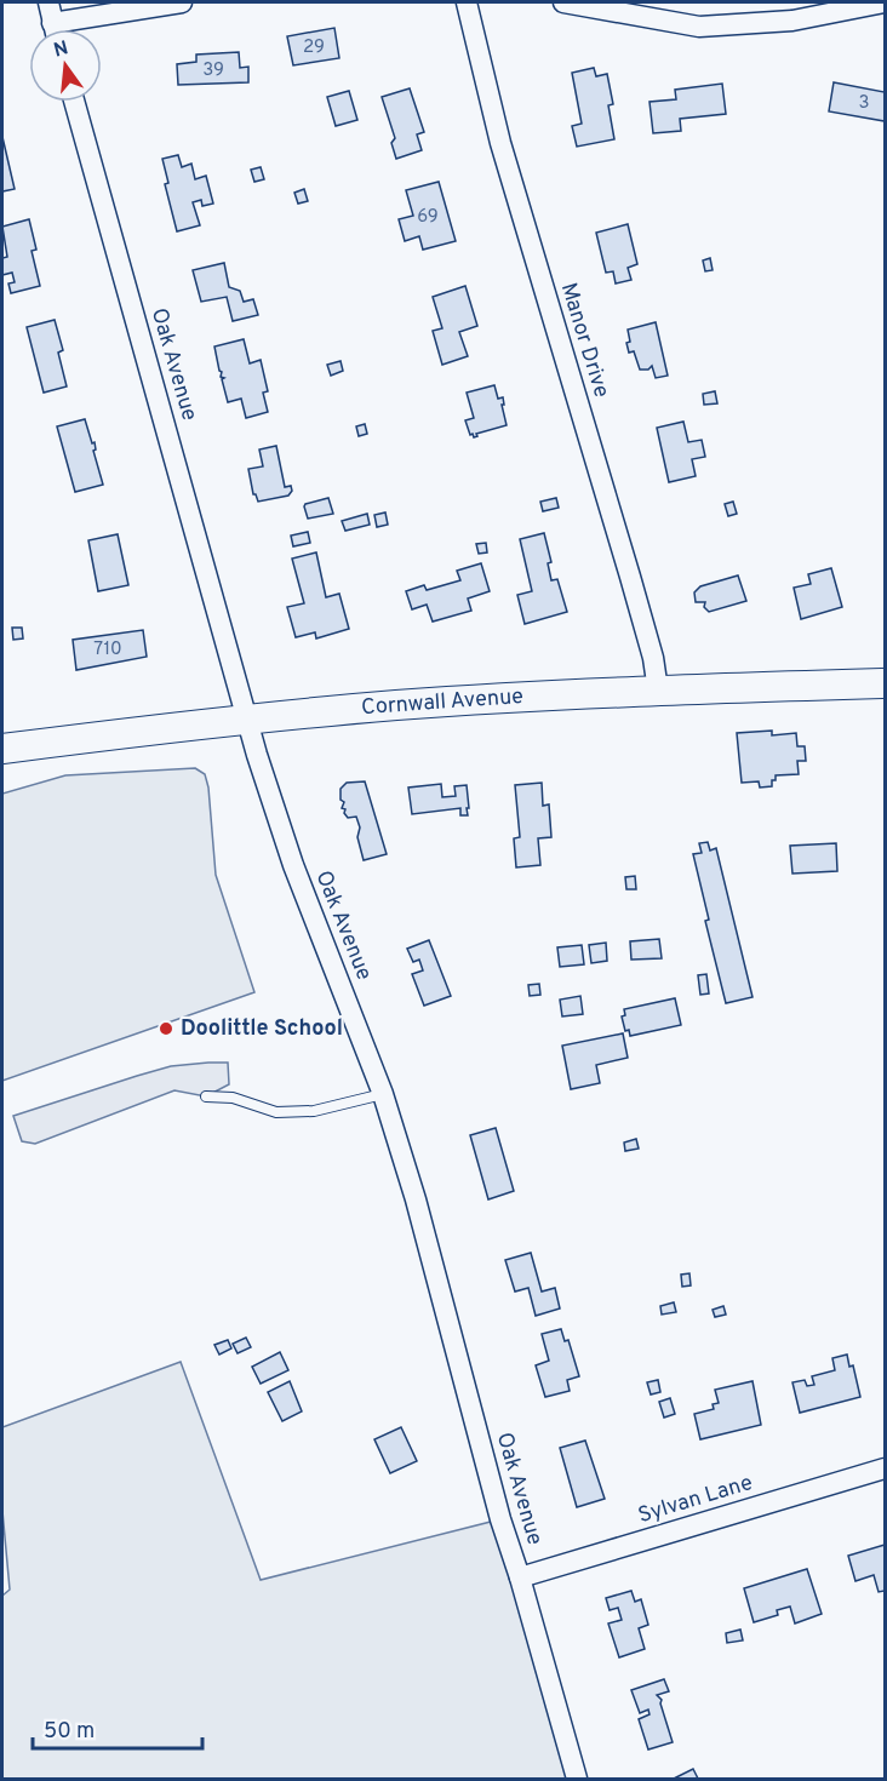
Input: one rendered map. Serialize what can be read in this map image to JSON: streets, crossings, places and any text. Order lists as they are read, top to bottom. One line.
{"streets":{"street":["Manor Drive","Oak Avenue","Cornwall Avenue","Sylvan Lane"]},"crossings":[["Manor Drive","Cornwall Avenue"],["Oak Avenue","Cornwall Avenue"],["Oak Avenue","Sylvan Lane"]],"places":["Doolittle School"],"house_numbers":["29","39","3","69","710"],"scale_bar":"50 m","north":"top"}
